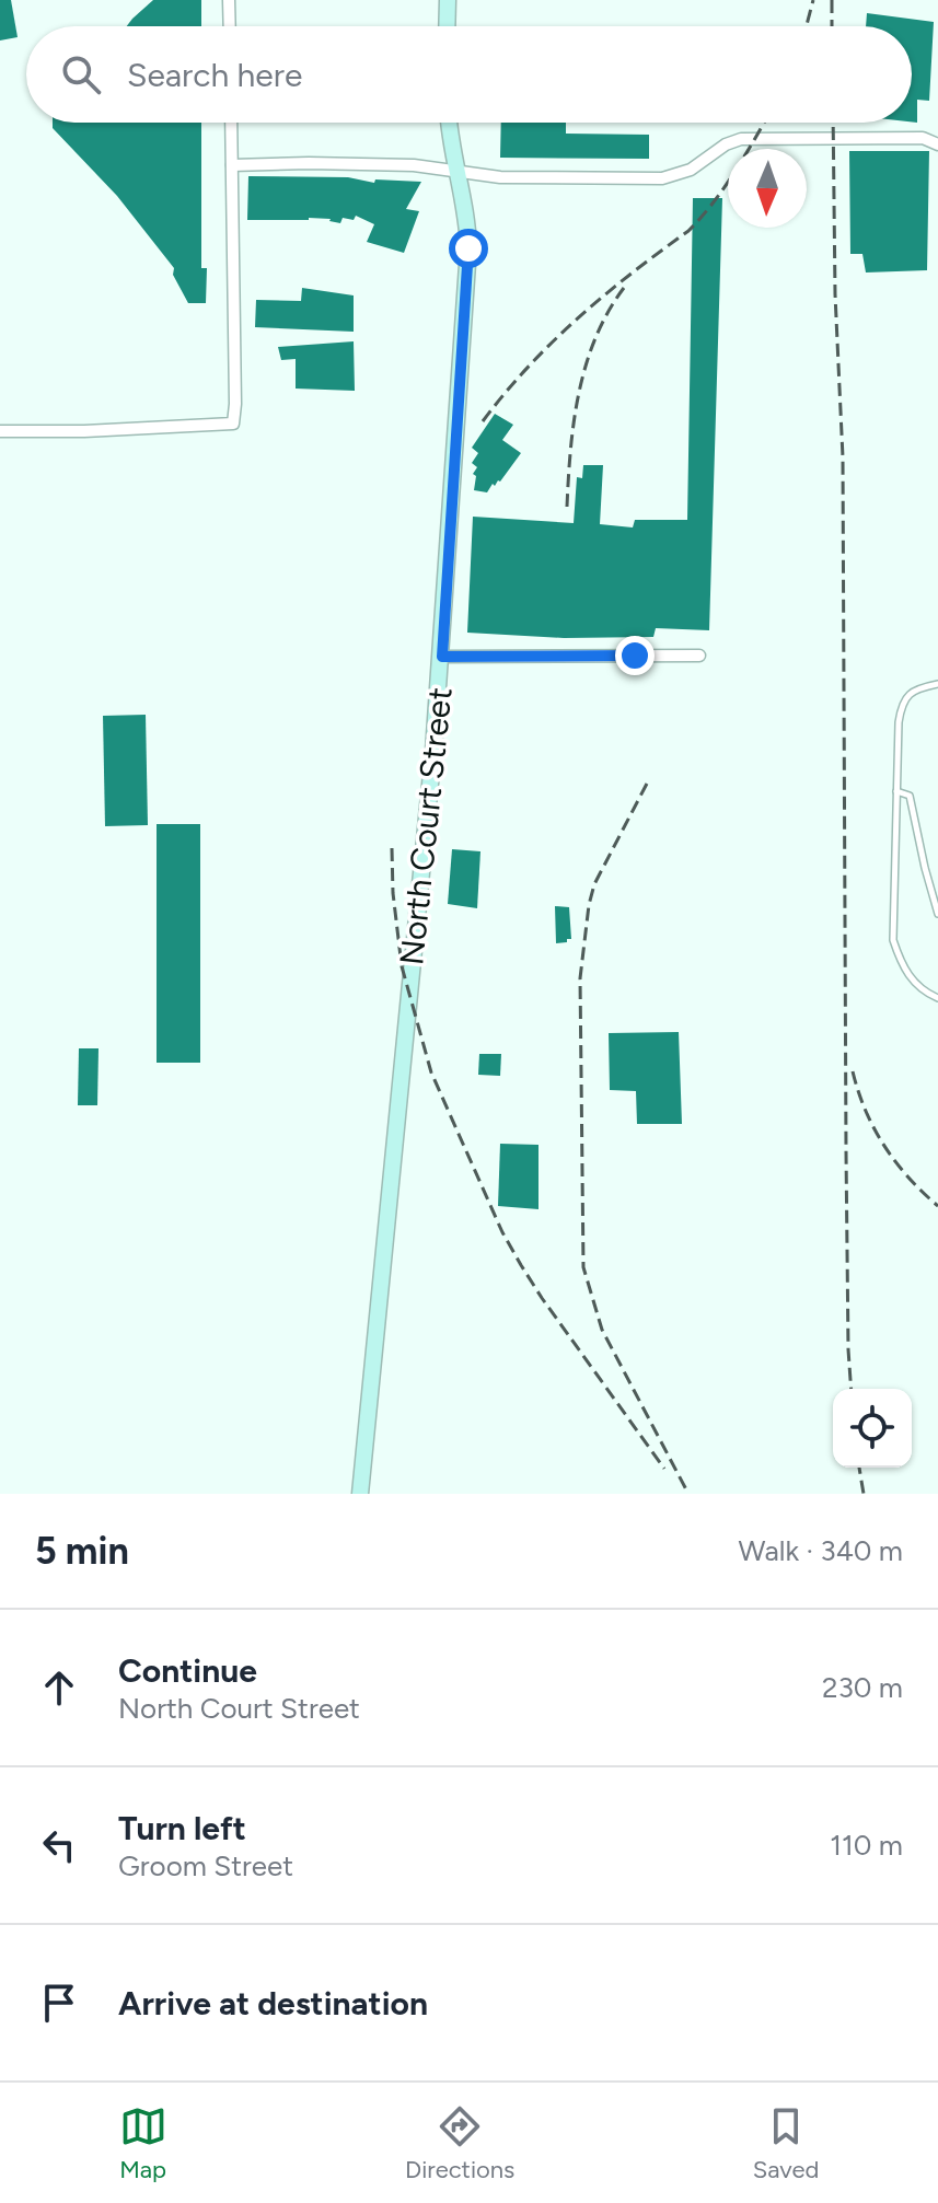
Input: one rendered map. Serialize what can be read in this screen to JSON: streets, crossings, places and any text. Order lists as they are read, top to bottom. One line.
{"streets":{"main road":["North Court Street"]},"north":"bottom","page":{"search":"Search here","heading":["5 min","Walk · 340 m"],"list":[["Continue","North Court Street","230 m"],["Turn left","Groom Street","110 m"],"Arrive at destination"],"nav":["Map","Directions","Saved"]}}
